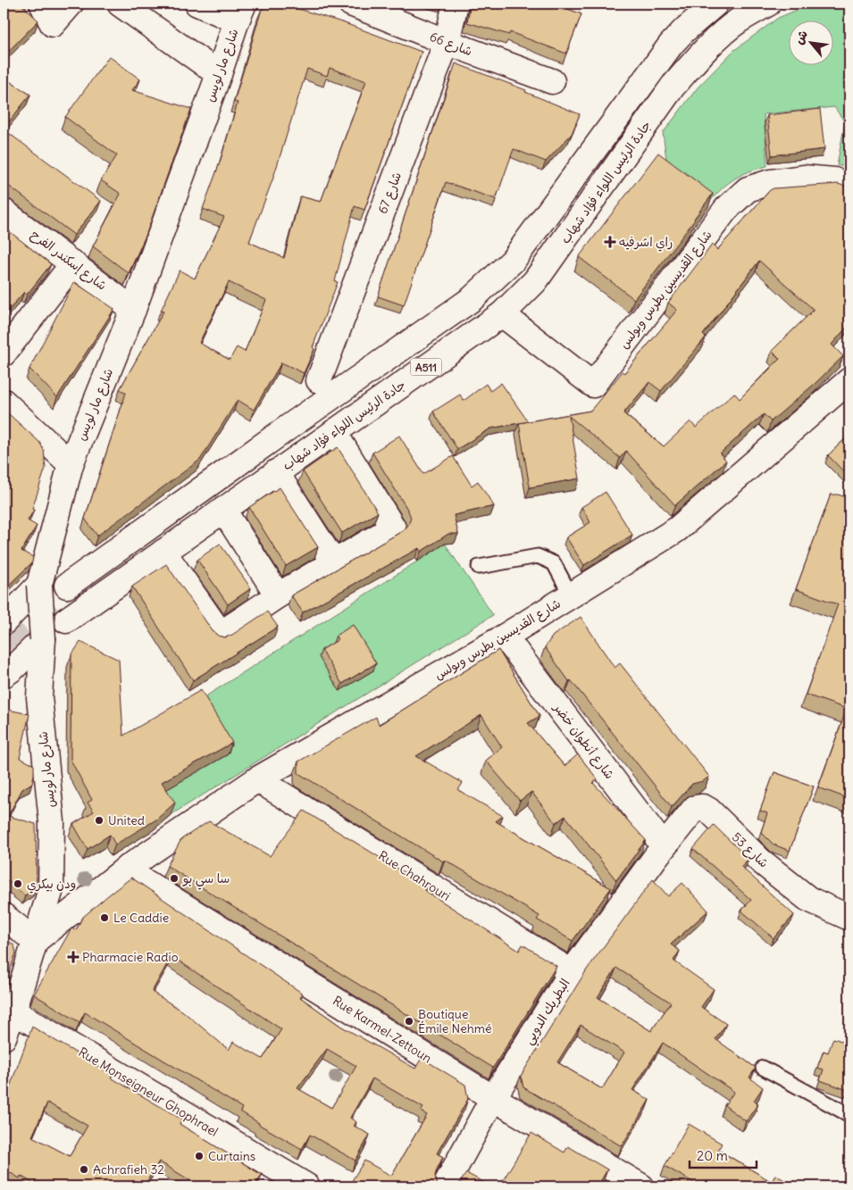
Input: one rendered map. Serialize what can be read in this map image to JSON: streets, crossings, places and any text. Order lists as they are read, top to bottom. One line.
{"streets":{"main road":["شارع 66","شارع مار لويس","جادة الرئيس اللواء فؤاد شهاب","شارع 67","شارع إسكندر الفرح","شارع القديسين بطرس وبولس","A511","شارع أنطوان خضر","شارع 53","Rue Chahrouri","البطريك الدويي","Rue Karmel-Zettoun","Rue Monseigneur Ghophrael"]},"crossings":[["شارع 66","شارع 67"],["شارع مار لويس","شارع إسكندر الفرح"],["شارع مار لويس","شارع القديسين بطرس وبولس"],["شارع مار لويس","Rue Monseigneur Ghophrael"],["جادة الرئيس اللواء فؤاد شهاب","شارع القديسين بطرس وبولس"],["شارع القديسين بطرس وبولس","شارع أنطوان خضر"],["شارع القديسين بطرس وبولس","Rue Chahrouri"],["شارع القديسين بطرس وبولس","Rue Karmel-Zettoun"],["شارع أنطوان خضر","شارع 53"],["شارع أنطوان خضر","البطريك الدويي"],["شارع 53","البطريك الدويي"],["Rue Chahrouri","البطريك الدويي"],["البطريك الدويي","Rue Karmel-Zettoun"]],"places":{"health":["راي اشرفيه","Pharmacie Radio"],"other":["United","سا سي بو","ودن بيكري","Le Caddie","Boutique Émile Nehmé","Curtains","Achrafieh 32"]},"scale_bar":"20 m","north":"top left"}
